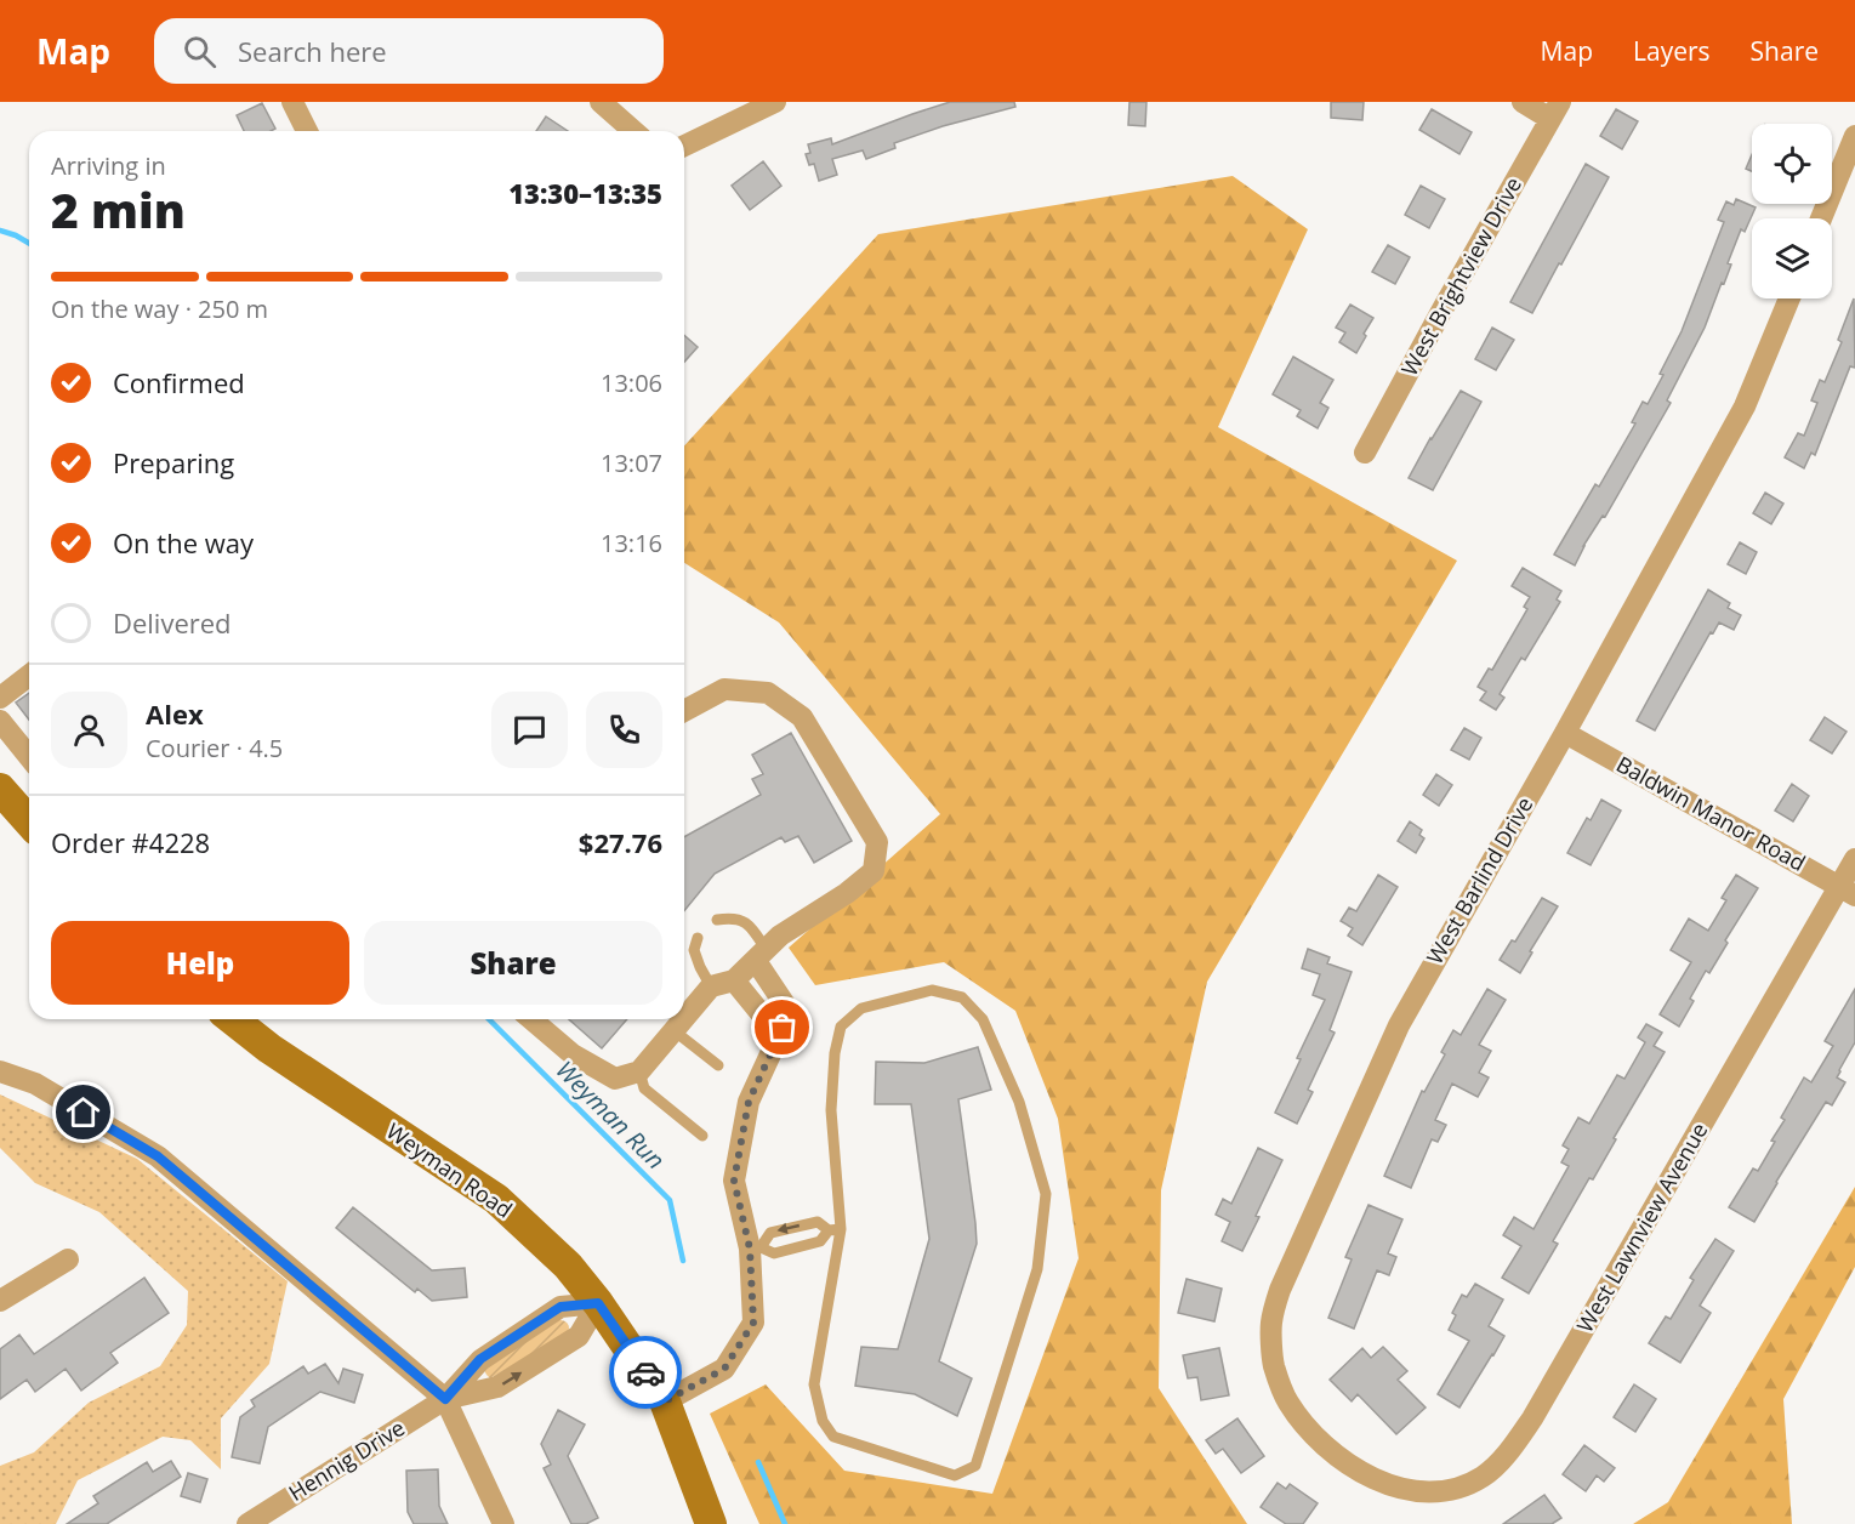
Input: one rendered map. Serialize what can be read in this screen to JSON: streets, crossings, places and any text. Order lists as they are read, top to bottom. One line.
{"streets":{"street":["West Brightview Drive","Baldwin Manor Road","West Barlind Drive","Weyman Road","West Lawnview Avenue","Hennig Drive"]},"crossings":[["Baldwin Manor Road","West Barlind Drive"],["Baldwin Manor Road","West Lawnview Avenue"],["West Barlind Drive","West Lawnview Avenue"],["Weyman Road","Hennig Drive"]],"water":["Weyman Run"],"page":{"header":"Map","search":"Search here","nav":["Map","Layers","Share"],"heading":["2 min","Arriving in","13:30–13:35"],"panel":["Alex","Courier · 4.5","Order #4228","$27.76"],"bar":"On the way · 250 m","list":[["Confirmed","13:06"],["Preparing","13:07"],["On the way","13:16"],"Delivered"],"buttons":["Help","Share"]}}
